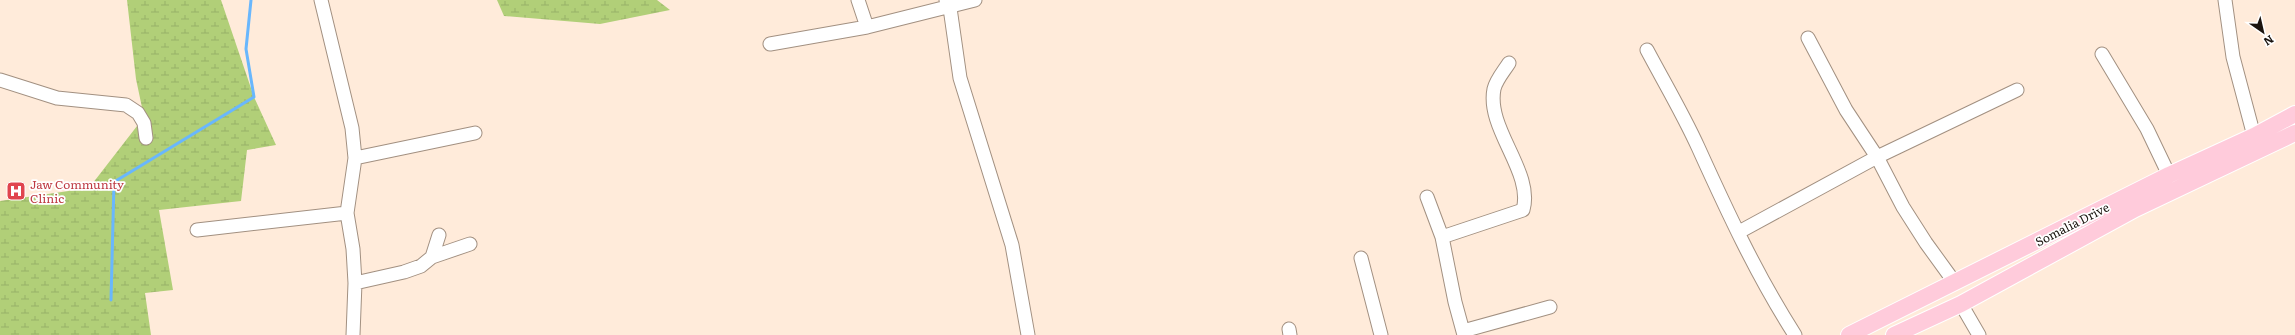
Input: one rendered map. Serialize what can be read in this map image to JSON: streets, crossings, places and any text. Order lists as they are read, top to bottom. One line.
{"streets":{"main road":["Somalia Drive"]},"places":{"hospital":["Jaw Community Clinic"]},"north":"bottom right"}
